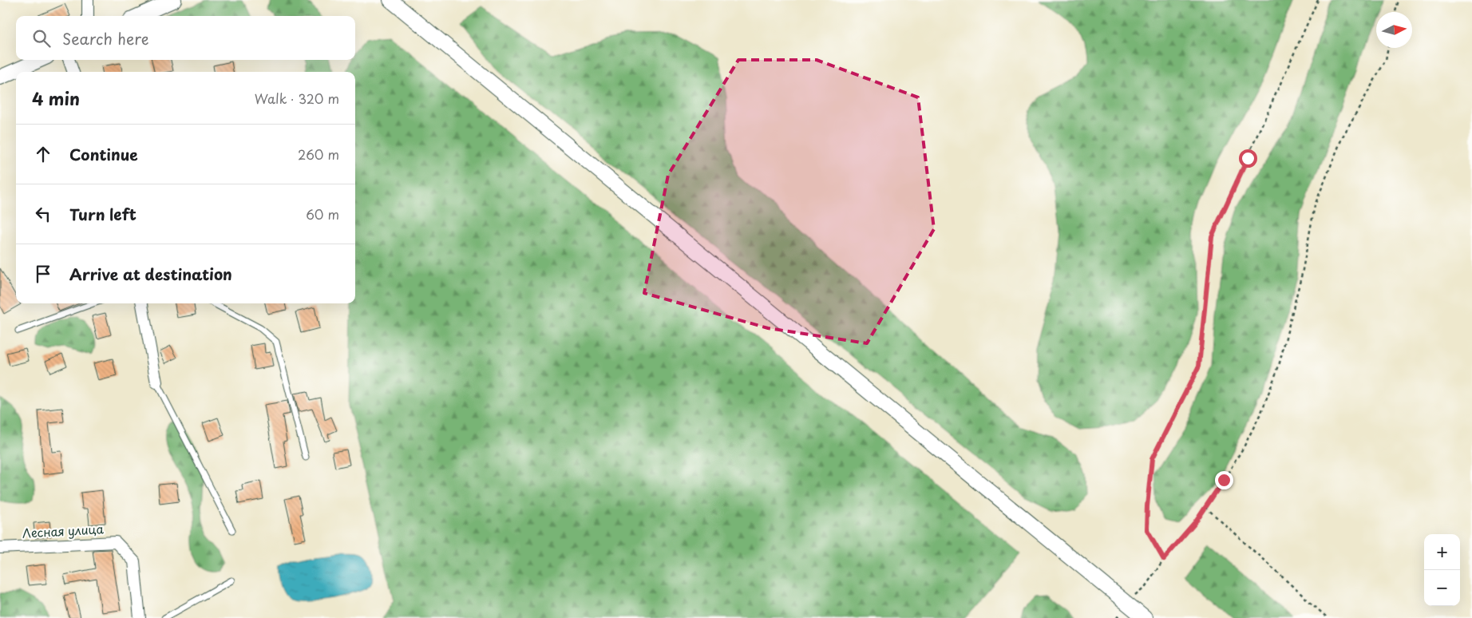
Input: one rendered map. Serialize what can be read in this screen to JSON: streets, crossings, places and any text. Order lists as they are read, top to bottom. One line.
{"streets":{"street":["Лесная улица"]},"north":"right","page":{"search":"Search here","heading":["4 min","Walk · 320 m"],"list":[["Continue","260 m"],["Turn left","60 m"],"Arrive at destination"],"map_buttons":["+","−"]}}
